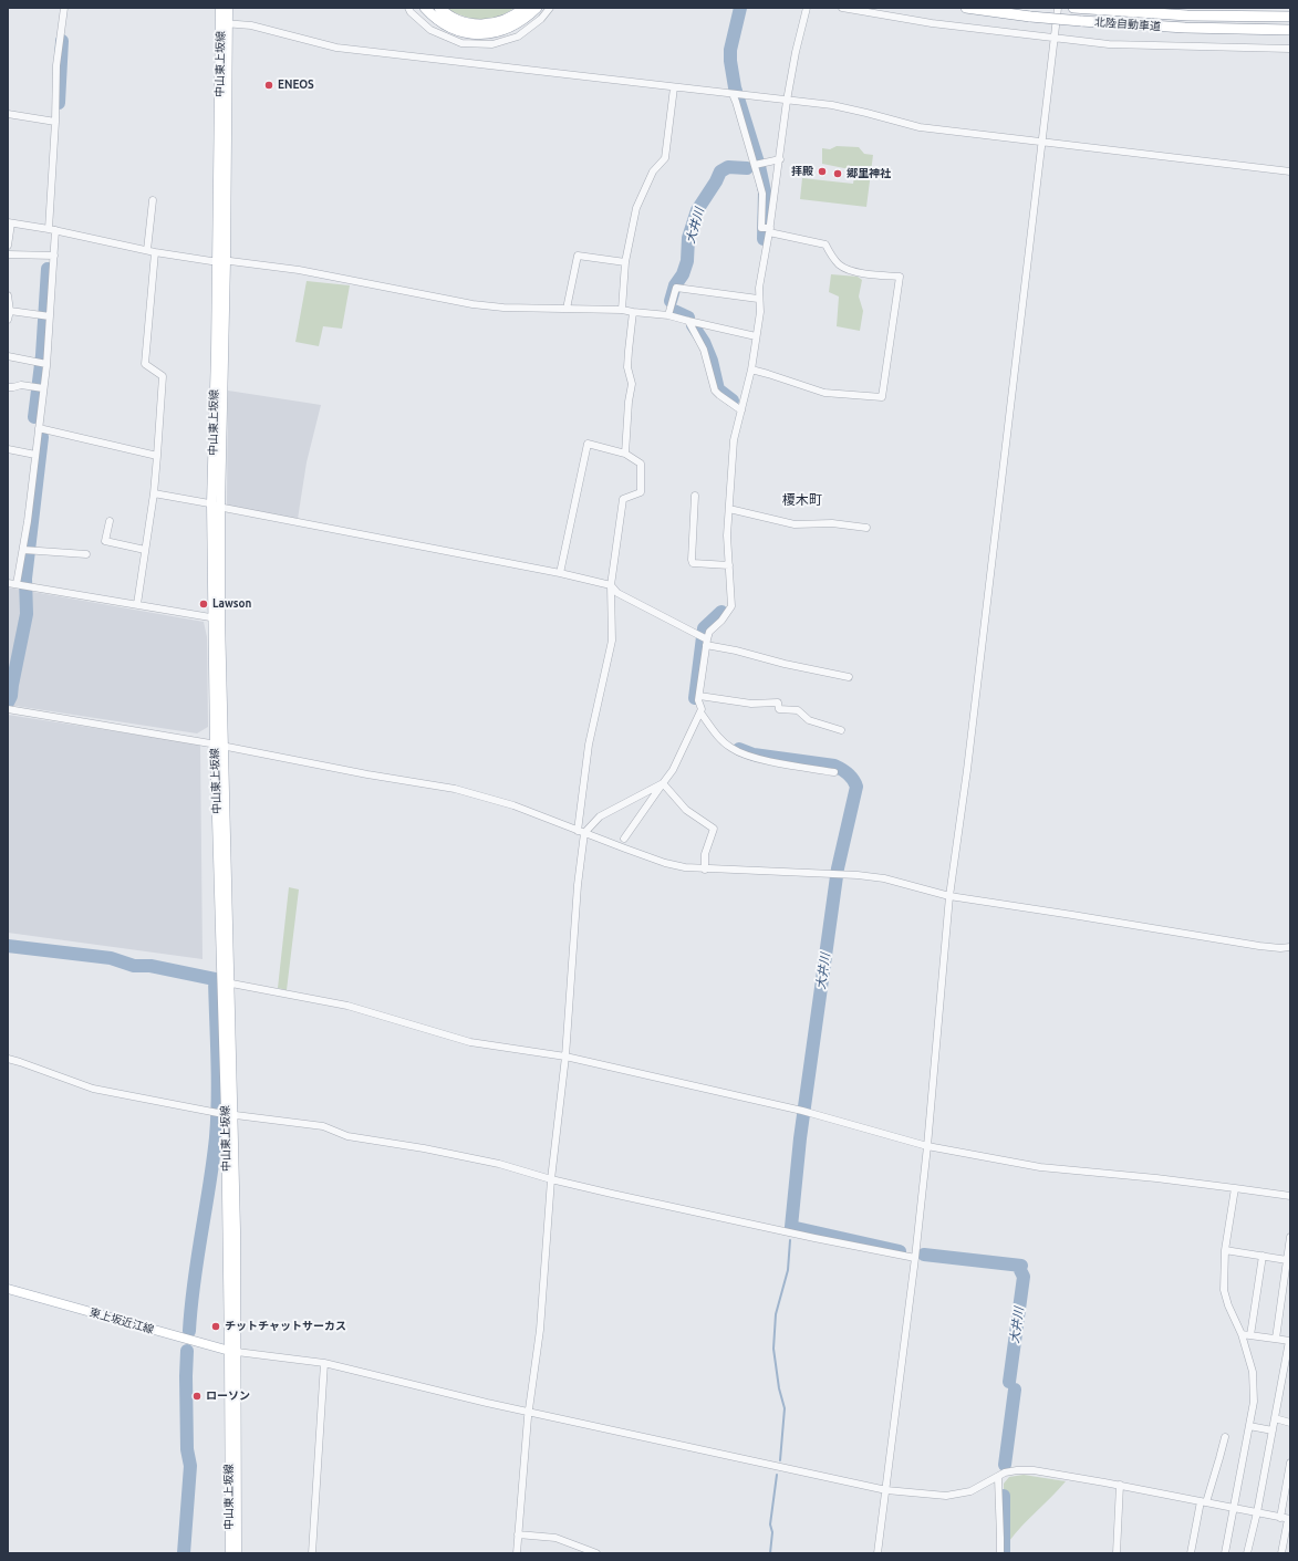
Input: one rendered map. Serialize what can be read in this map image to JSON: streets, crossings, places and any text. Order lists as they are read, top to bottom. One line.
{"streets":{"highway":["北陸自動車道"],"main road":["中山東上坂線","東上坂近江線"]},"crossings":[["中山東上坂線","東上坂近江線"]],"districts":["榎木町"],"water":["大井川"],"places":["ENEOS","拝殿","郷里神社","Lawson","チットチャットサーカス","ローソン"]}
